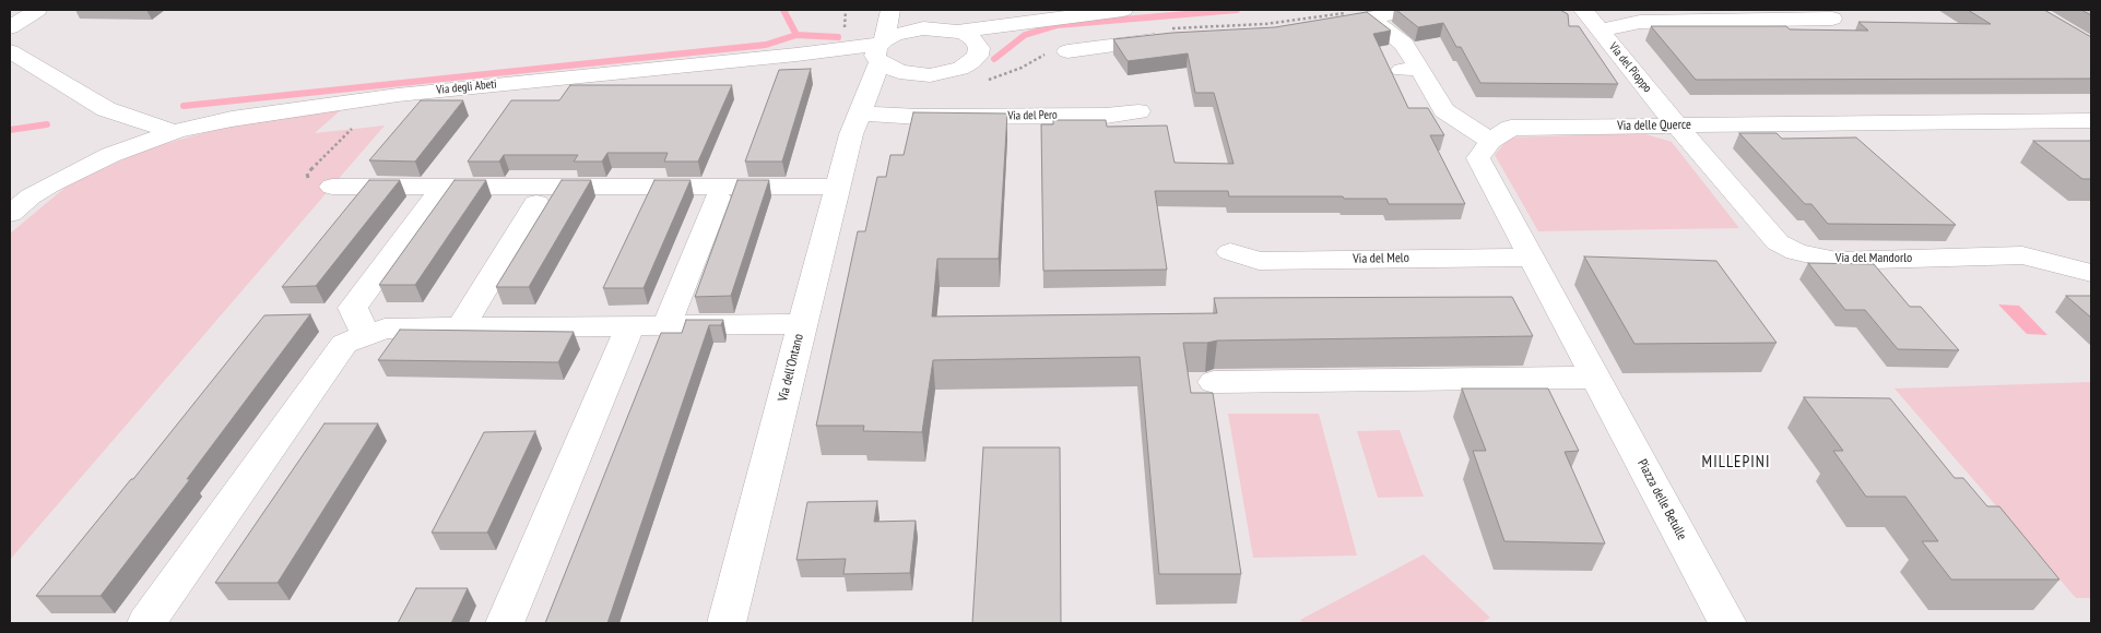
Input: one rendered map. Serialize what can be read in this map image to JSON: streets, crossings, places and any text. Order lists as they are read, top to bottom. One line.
{"streets":{"street":["Via del Pioppo","Via degli Abeti","Via del Pero","Via delle Querce","Via del Melo","Via del Mandorlo","Via dell'Ontano","Piazza delle Betulle"]},"crossings":[["Via del Pioppo","Via delle Querce"],["Via del Pioppo","Via del Mandorlo"],["Via degli Abeti","Via dell'Ontano"],["Via del Pero","Via dell'Ontano"],["Via delle Querce","Via del Mandorlo"]],"districts":["MILLEPINI"]}
